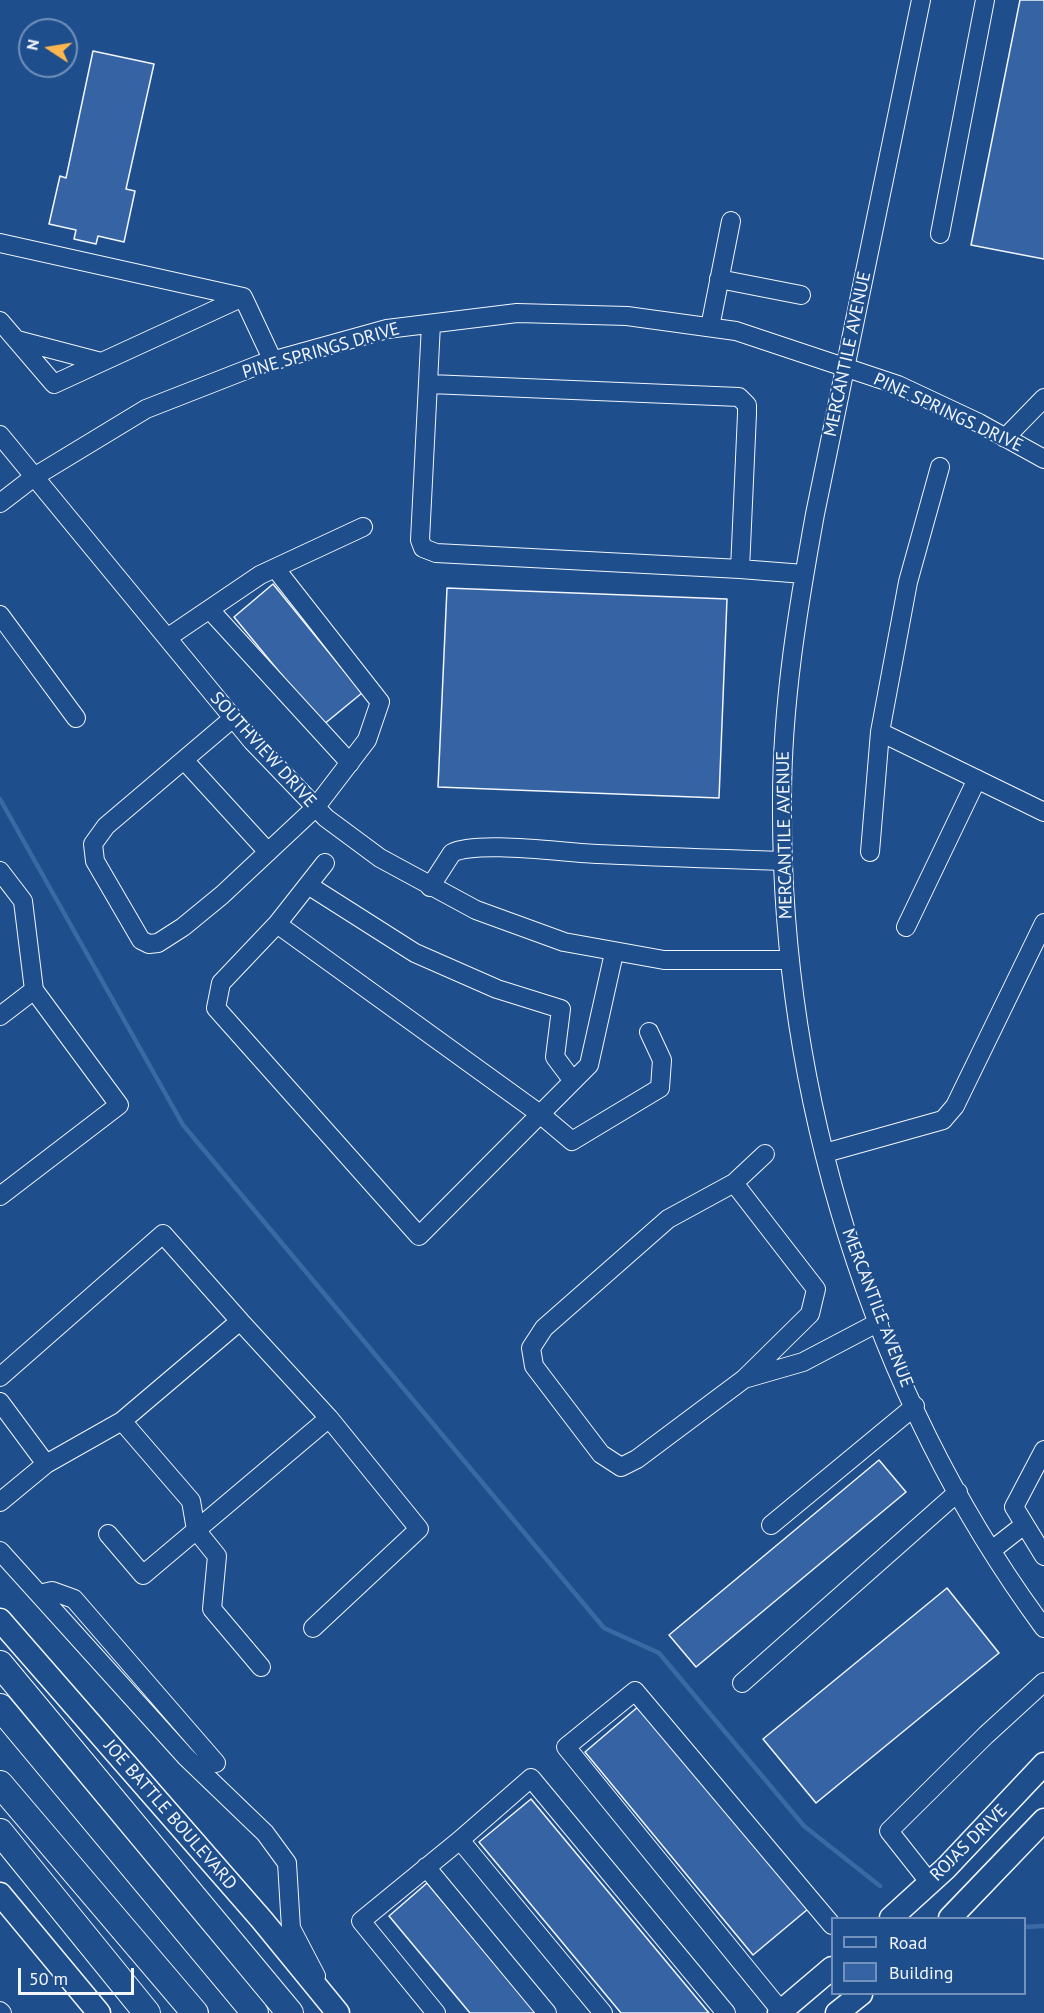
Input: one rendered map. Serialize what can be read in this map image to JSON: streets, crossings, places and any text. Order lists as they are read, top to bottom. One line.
{"streets":{"main road":["JOE BATTLE BOULEVARD","ROJAS DRIVE"],"street":["PINE SPRINGS DRIVE","MERCANTILE AVENUE","SOUTHVIEW DRIVE"]},"crossings":[["PINE SPRINGS DRIVE","MERCANTILE AVENUE"],["PINE SPRINGS DRIVE","SOUTHVIEW DRIVE"],["MERCANTILE AVENUE","SOUTHVIEW DRIVE"]],"legend":["Road","Building"],"scale_bar":"50 m","north":"left"}
